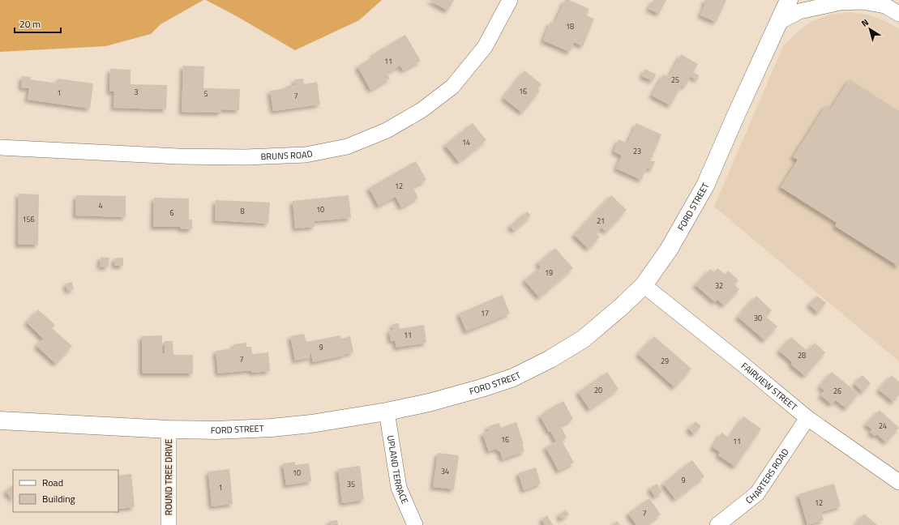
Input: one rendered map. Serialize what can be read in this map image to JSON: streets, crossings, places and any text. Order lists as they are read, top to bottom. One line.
{"streets":{"street":["BRUNS ROAD","FORD STREET","FAIRVIEW STREET","UPLAND TERRACE","CHARTERS ROAD","ROUND TREE DRIVE"]},"crossings":[["FORD STREET","FAIRVIEW STREET"],["FORD STREET","UPLAND TERRACE"],["FORD STREET","ROUND TREE DRIVE"],["FAIRVIEW STREET","CHARTERS ROAD"]],"house_numbers":["18","11","25","16","3","1","5","7","14","23","12","4","10","8","6","156","21","19","32","17","30","11","9","28","7","29","20","26","24","16","11","34","10","9","35","1","12","7"],"legend":["Road","Building"],"scale_bar":"20 m","north":"top left"}
